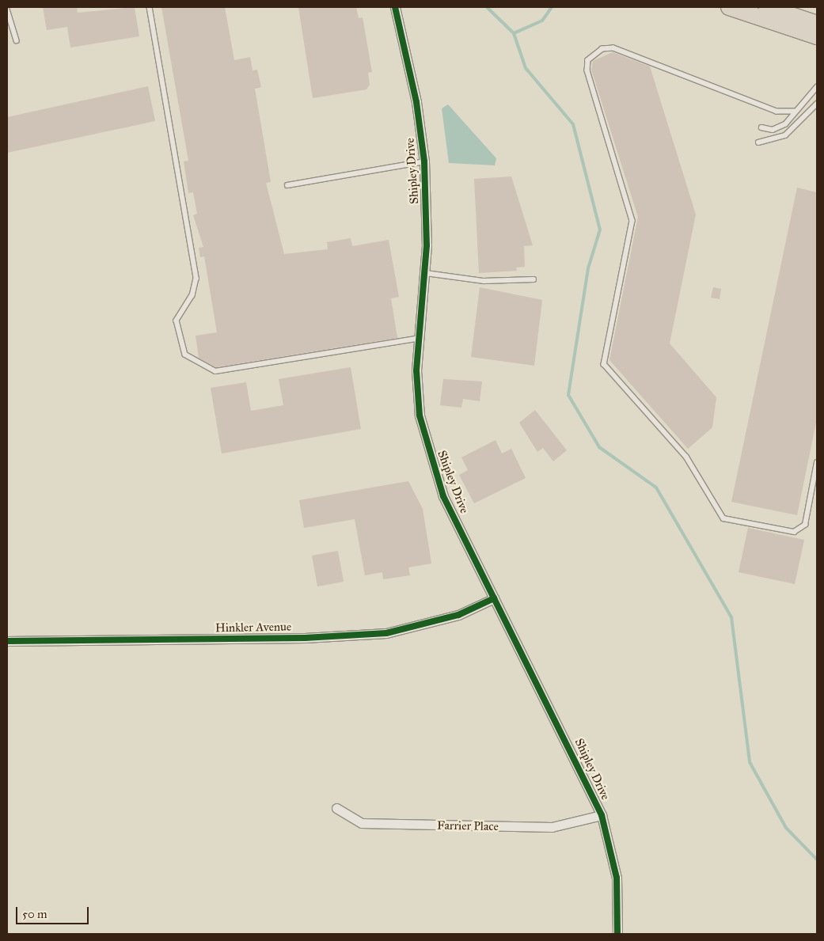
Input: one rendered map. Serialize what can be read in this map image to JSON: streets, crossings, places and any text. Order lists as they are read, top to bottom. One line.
{"streets":{"street":["Shipley Drive","Hinkler Avenue","Farrier Place"]},"crossings":[["Shipley Drive","Hinkler Avenue"],["Shipley Drive","Farrier Place"]],"scale_bar":"50 m"}
